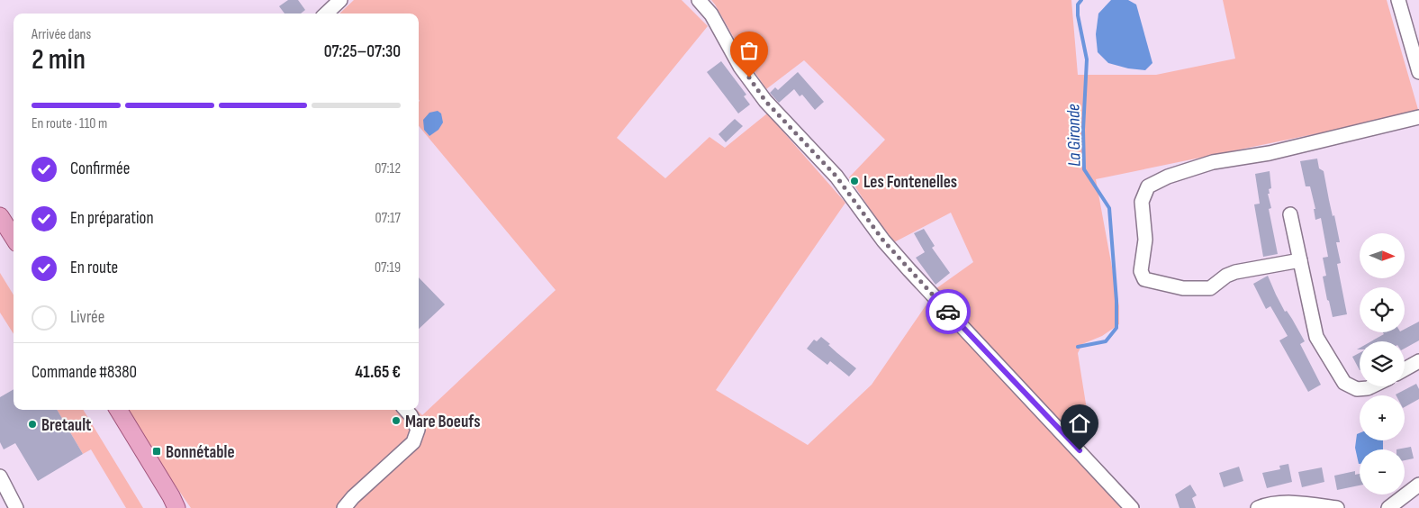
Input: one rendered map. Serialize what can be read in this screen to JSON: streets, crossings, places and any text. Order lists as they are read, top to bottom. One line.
{"water":["La Gironde"],"places":{"other":["Les Fontenelles","Mare Boeufs","Bretault"],"transit":["Bonnétable"]},"north":"right","page":{"heading":["2 min","Arrivée dans","07:25–07:30"],"panel":["Commande #8380","41.65 €"],"bar":"En route · 110 m","list":[["Confirmée","07:12"],["En préparation","07:17"],["En route","07:19"],"Livrée"],"map_buttons":["+","−"]}}
